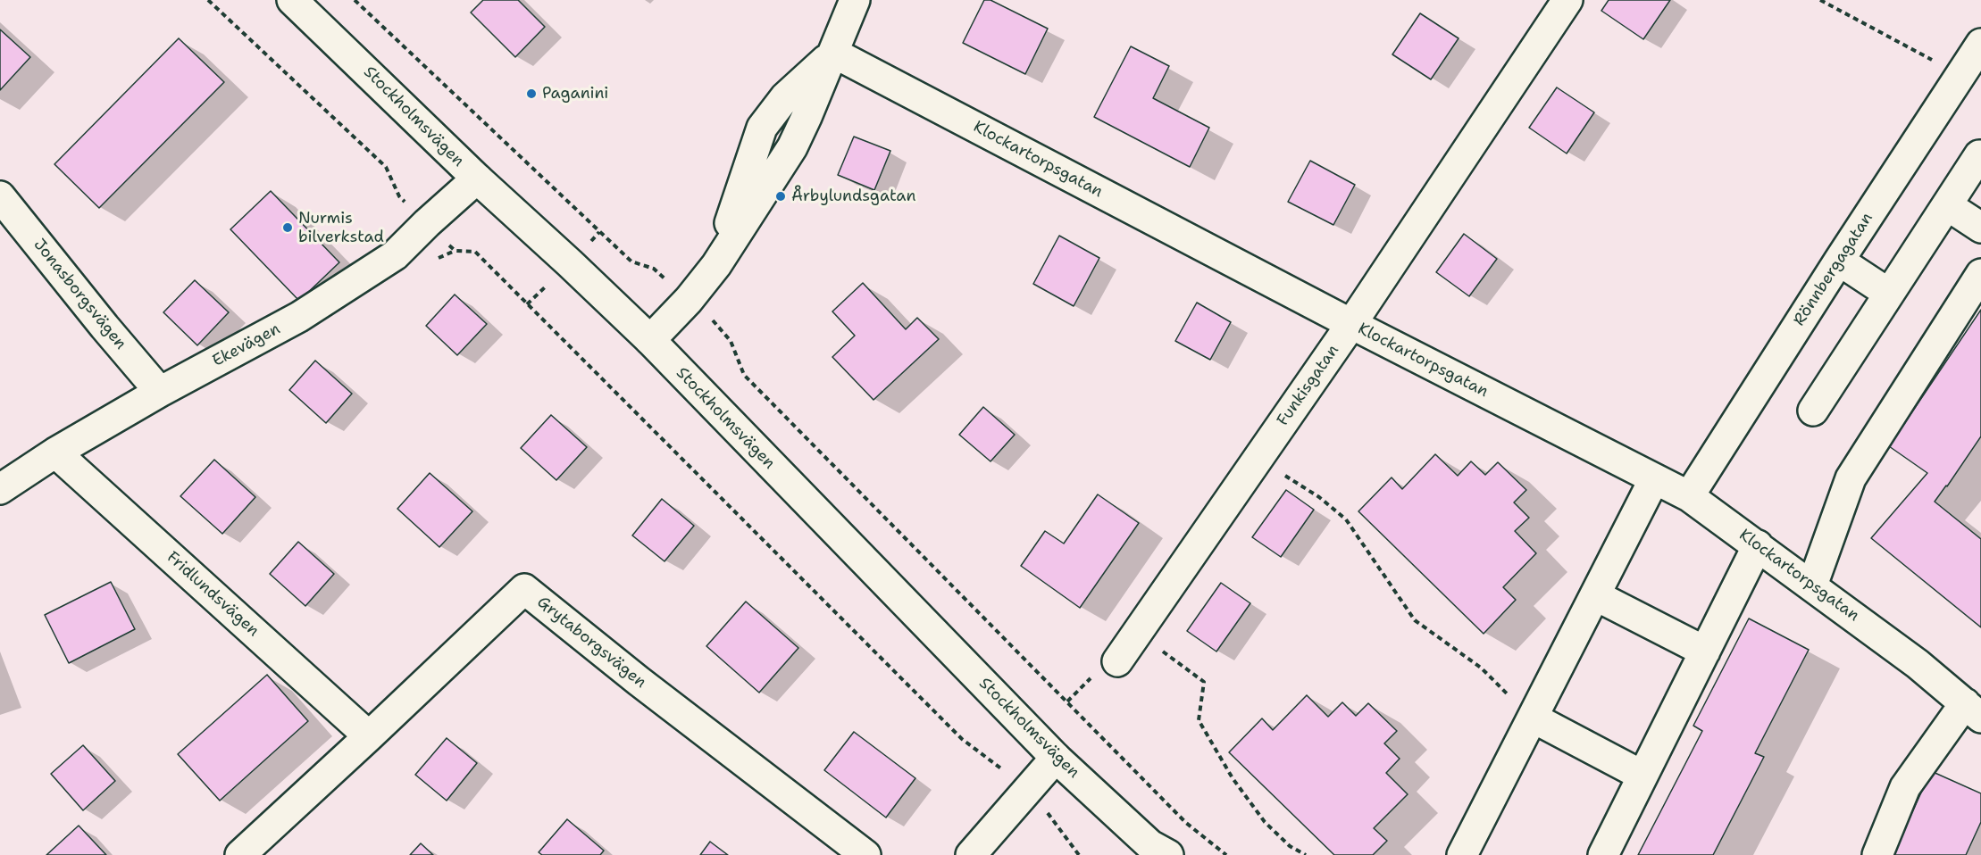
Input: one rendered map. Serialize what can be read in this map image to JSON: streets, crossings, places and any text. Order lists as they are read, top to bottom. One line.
{"streets":{"street":["Stockholmsvägen","Klockartorpsgatan","Rönnbergagatan","Jonasborgsvägen","Ekevägen","Funkisgatan","Fridlundsvägen","Grytaborgsvägen"]},"crossings":[["Stockholmsvägen","Ekevägen"],["Klockartorpsgatan","Rönnbergagatan"],["Klockartorpsgatan","Funkisgatan"],["Jonasborgsvägen","Ekevägen"],["Ekevägen","Fridlundsvägen"],["Fridlundsvägen","Grytaborgsvägen"]],"places":["Paganini","Årbylundsgatan","Nurmis bilverkstad"]}
